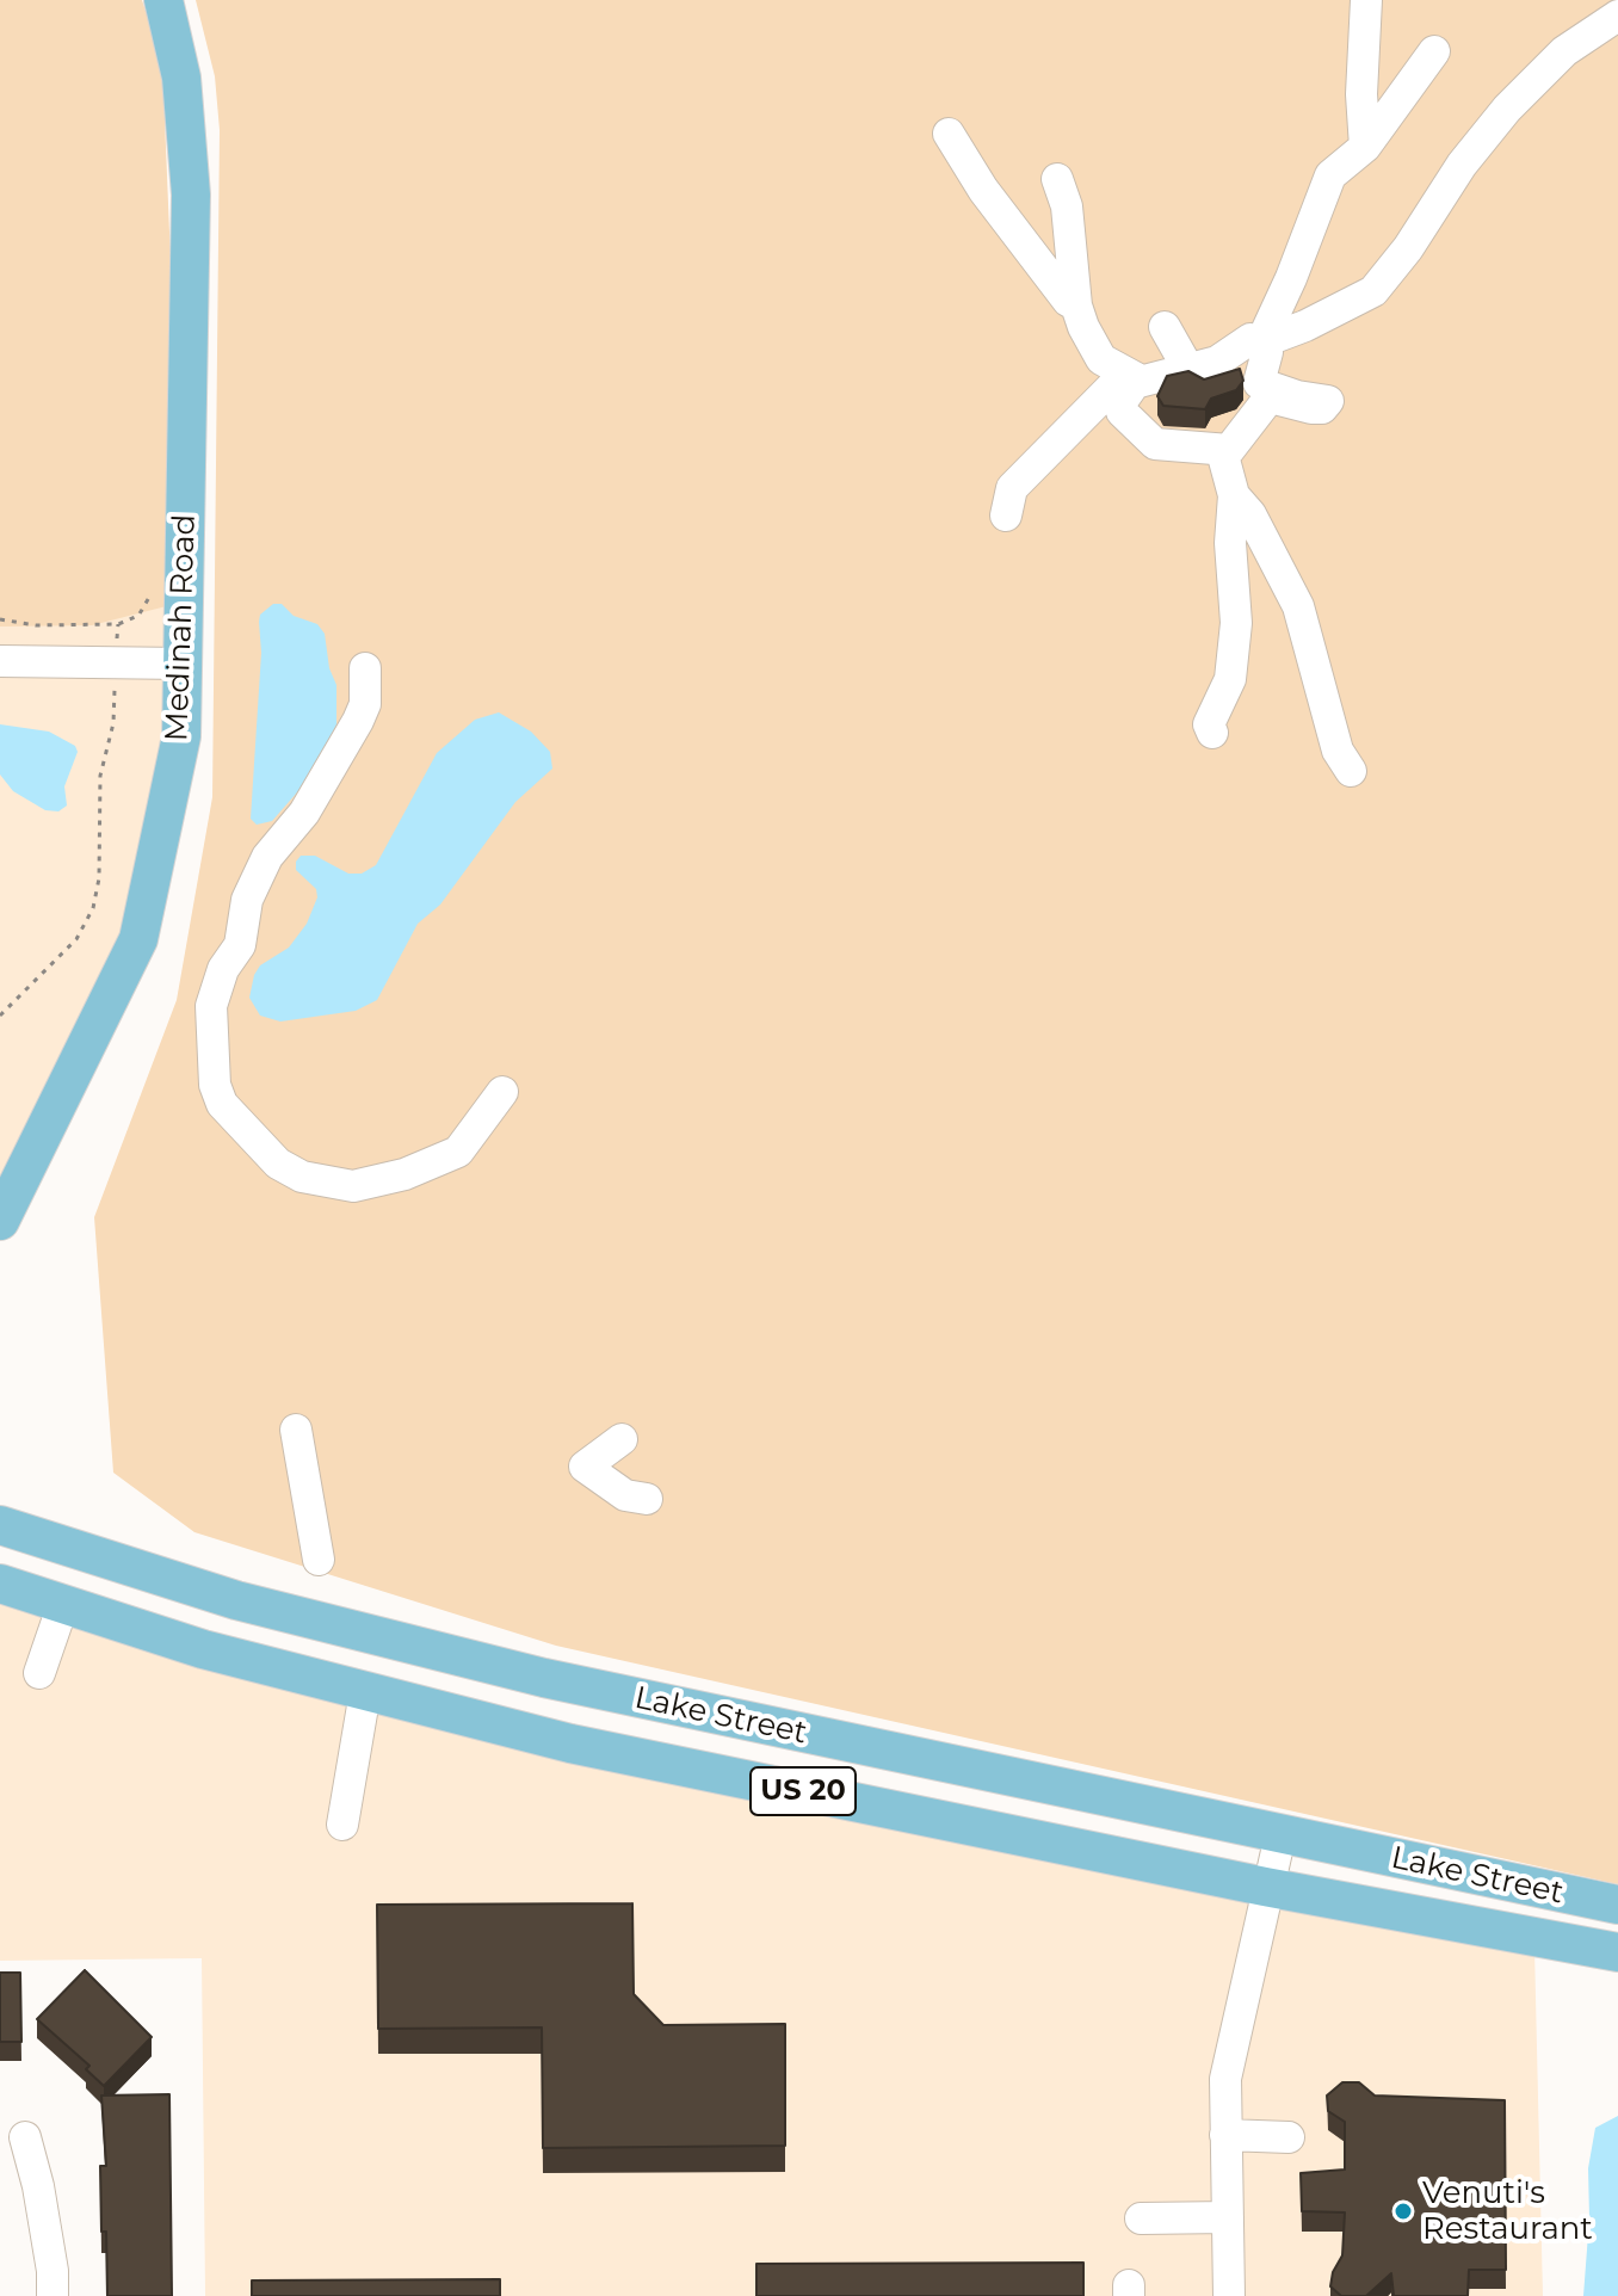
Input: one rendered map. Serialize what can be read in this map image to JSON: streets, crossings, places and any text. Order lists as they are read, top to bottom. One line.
{"streets":{"main road":["Medinah Road","Lake Street","US 20"]},"places":["Venuti's Restaurant"]}
